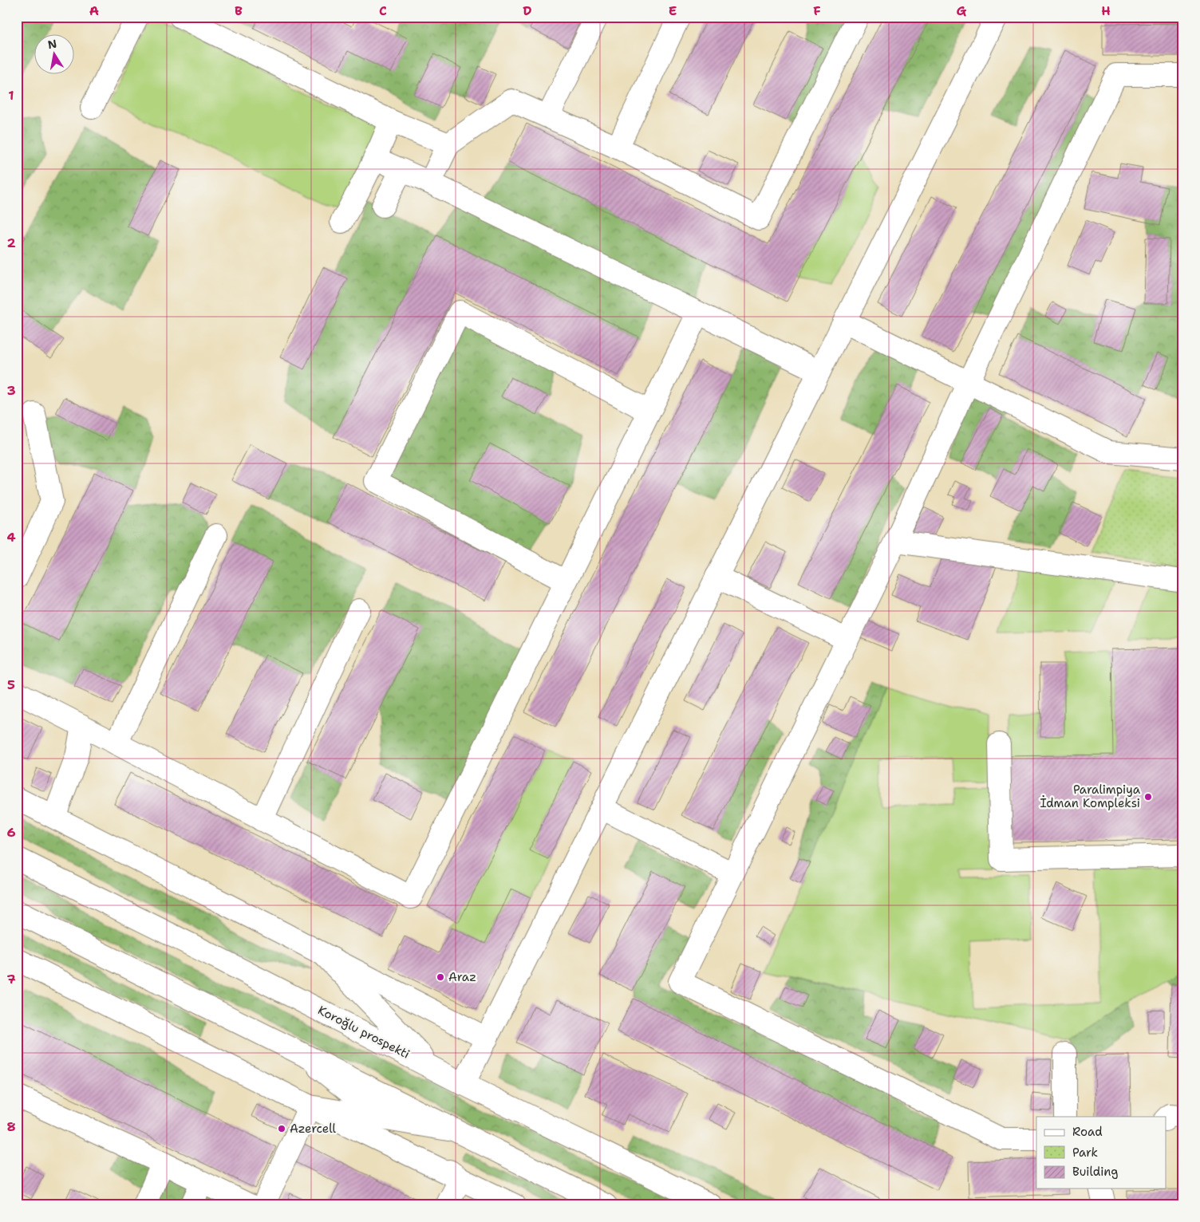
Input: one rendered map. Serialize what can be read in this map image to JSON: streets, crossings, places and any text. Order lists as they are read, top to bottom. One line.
{"streets":{"street":["Koroğlu prospekti"]},"places":["Paralimpiya İdman Kompleksi","Araz","Azercell"],"legend":["Road","Park","Building"],"north":"top","grid":{"columns":["A","B","C","D","E","F","G","H"],"rows":["1","2","3","4","5","6","7","8"]}}
